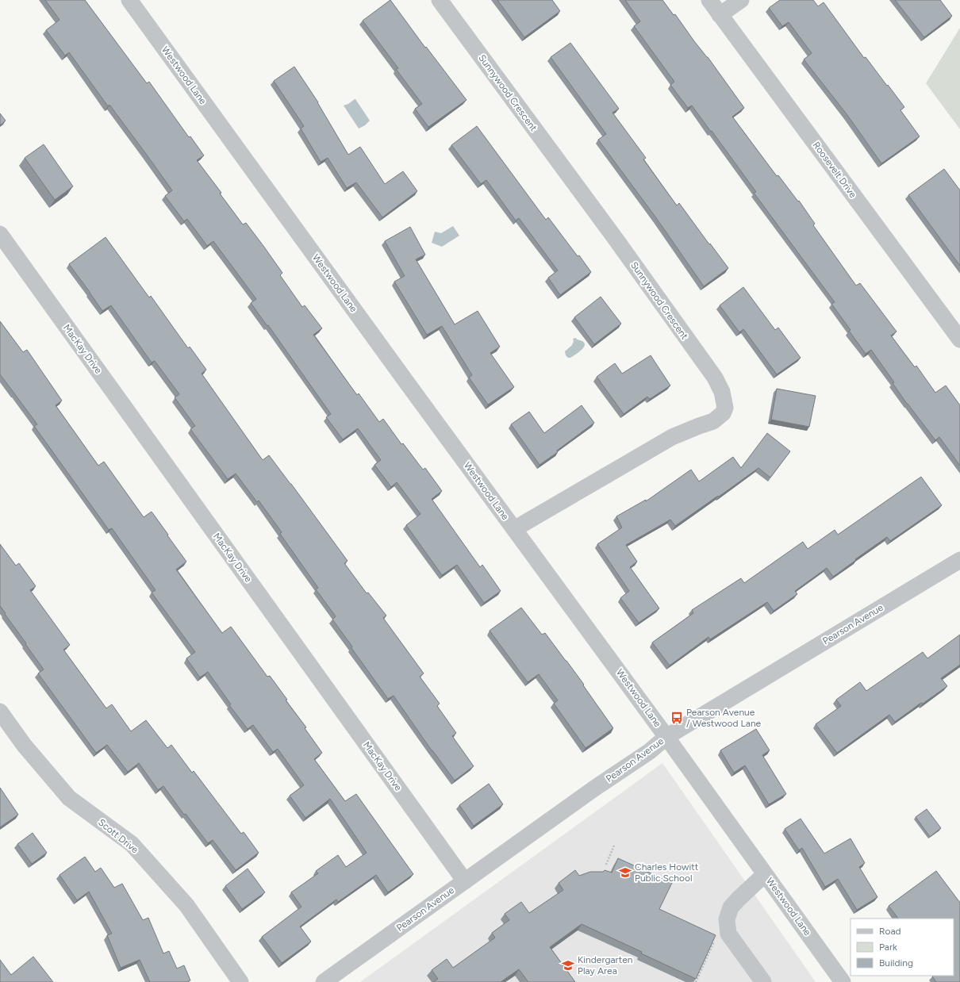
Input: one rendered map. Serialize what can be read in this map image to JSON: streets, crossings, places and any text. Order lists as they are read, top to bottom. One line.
{"streets":{"street":["Westwood Lane","Sunnywood Crescent","Roosevelt Drive","MacKay Drive","Pearson Avenue","Scott Drive"]},"crossings":[["Westwood Lane","Sunnywood Crescent"],["Westwood Lane","Pearson Avenue"],["MacKay Drive","Pearson Avenue"]],"places":{"bus stop":["Pearson Avenue / Westwood Lane"],"school or university":["Charles Howitt Public School","Kindergarten Play Area"]},"legend":["Road","Park","Building"]}
